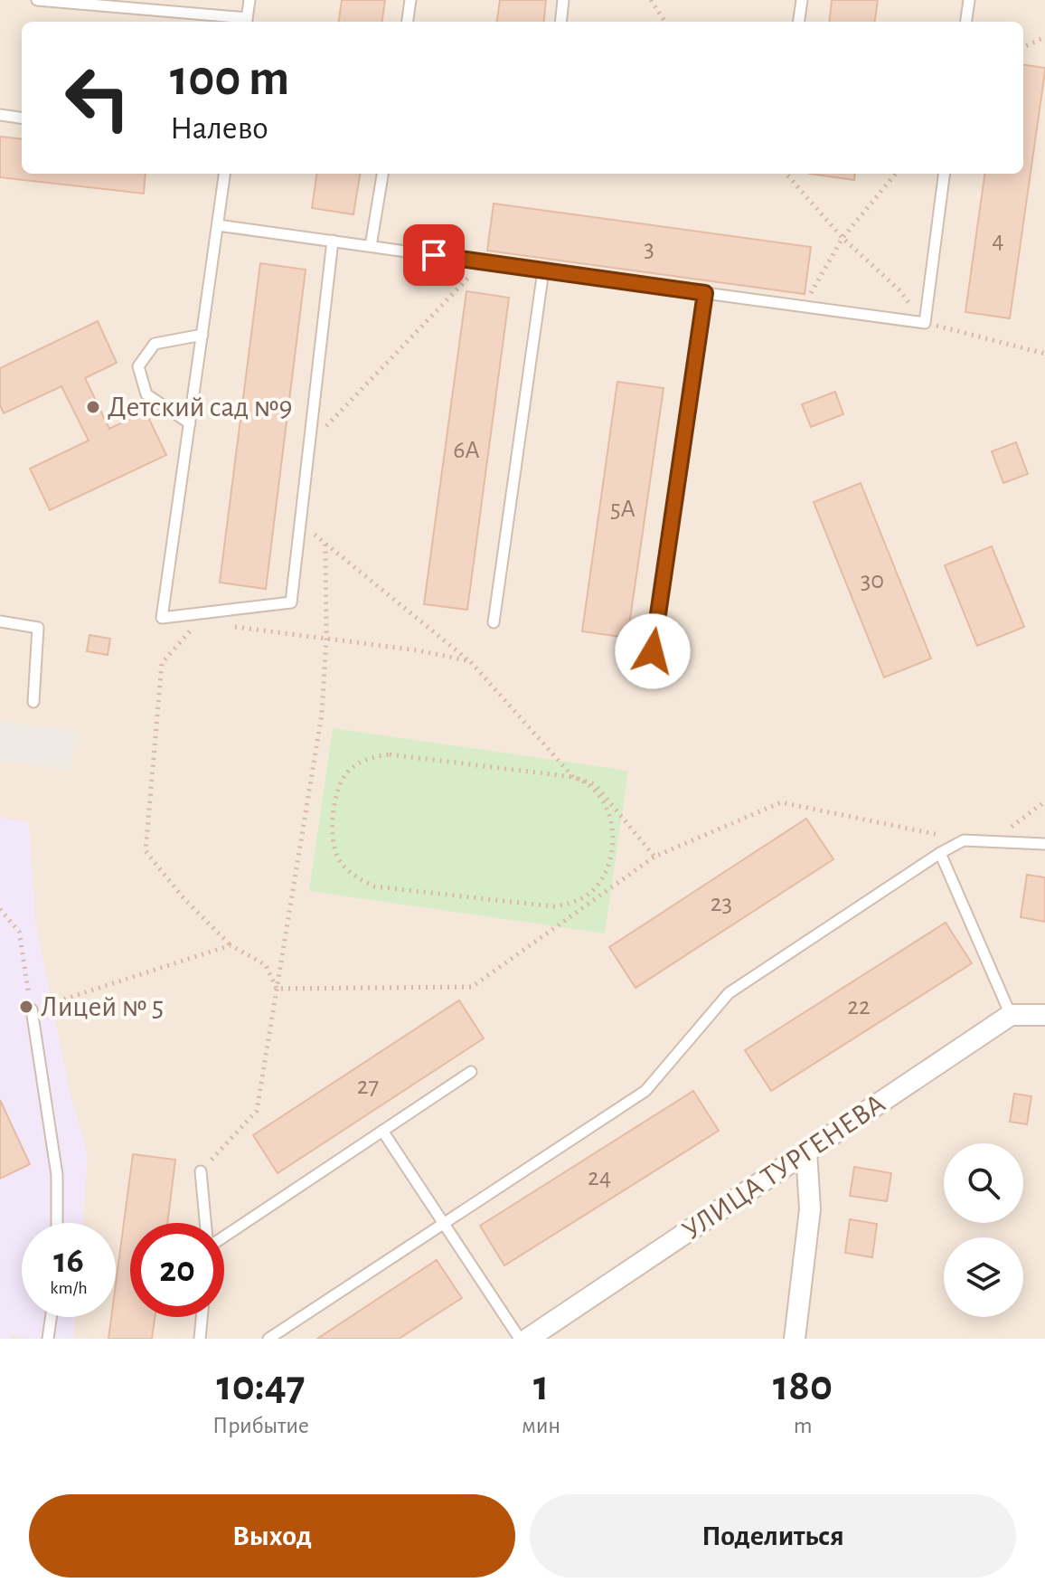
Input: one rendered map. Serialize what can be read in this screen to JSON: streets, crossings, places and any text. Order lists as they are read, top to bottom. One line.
{"streets":{"street":["УЛИЦА ТУРГЕНЕВА"]},"places":["Детский сад №9","Лицей № 5"],"house_numbers":["4","3","6А","5А","30","23","22","27","24"],"page":{"turn":["100 m","Налево"],"speed":"16 km/h","limit":"20","eta":["10:47","Прибытие","1","мин","180","m"],"buttons":["Выход","Поделиться"]}}
